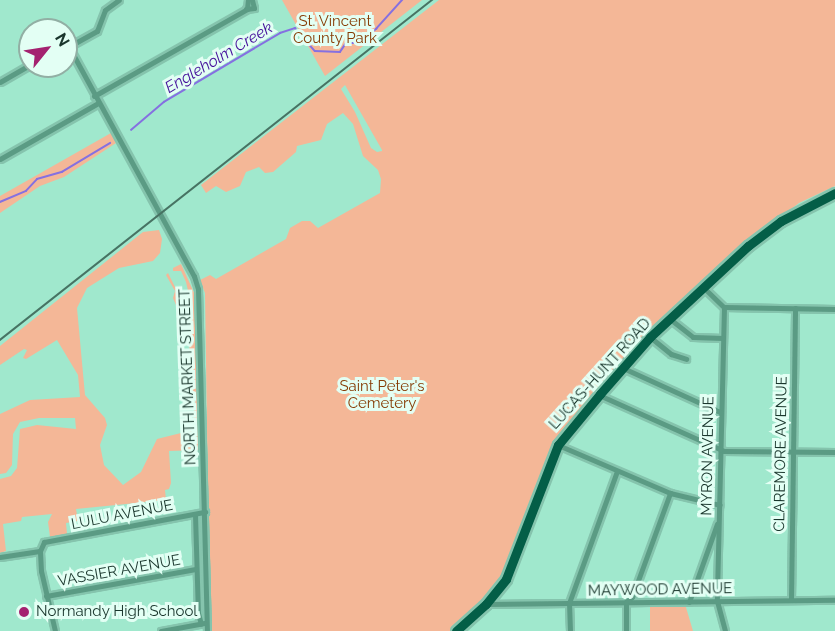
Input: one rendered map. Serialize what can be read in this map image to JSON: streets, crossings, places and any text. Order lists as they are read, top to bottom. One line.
{"streets":{"main road":["LUCAS-HUNT ROAD"],"street":["NORTH MARKET STREET","CLAREMORE AVENUE","MYRON AVENUE","LULU AVENUE","VASSIER AVENUE","MAYWOOD AVENUE"]},"crossings":[["LUCAS-HUNT ROAD","MAYWOOD AVENUE"],["NORTH MARKET STREET","LULU AVENUE"],["CLAREMORE AVENUE","MAYWOOD AVENUE"],["MYRON AVENUE","MAYWOOD AVENUE"]],"water":["Engleholm Creek"],"parks":["St. Vincent County Park","Saint Peter's Cemetery"],"places":["Normandy High School"],"north":"top right"}
